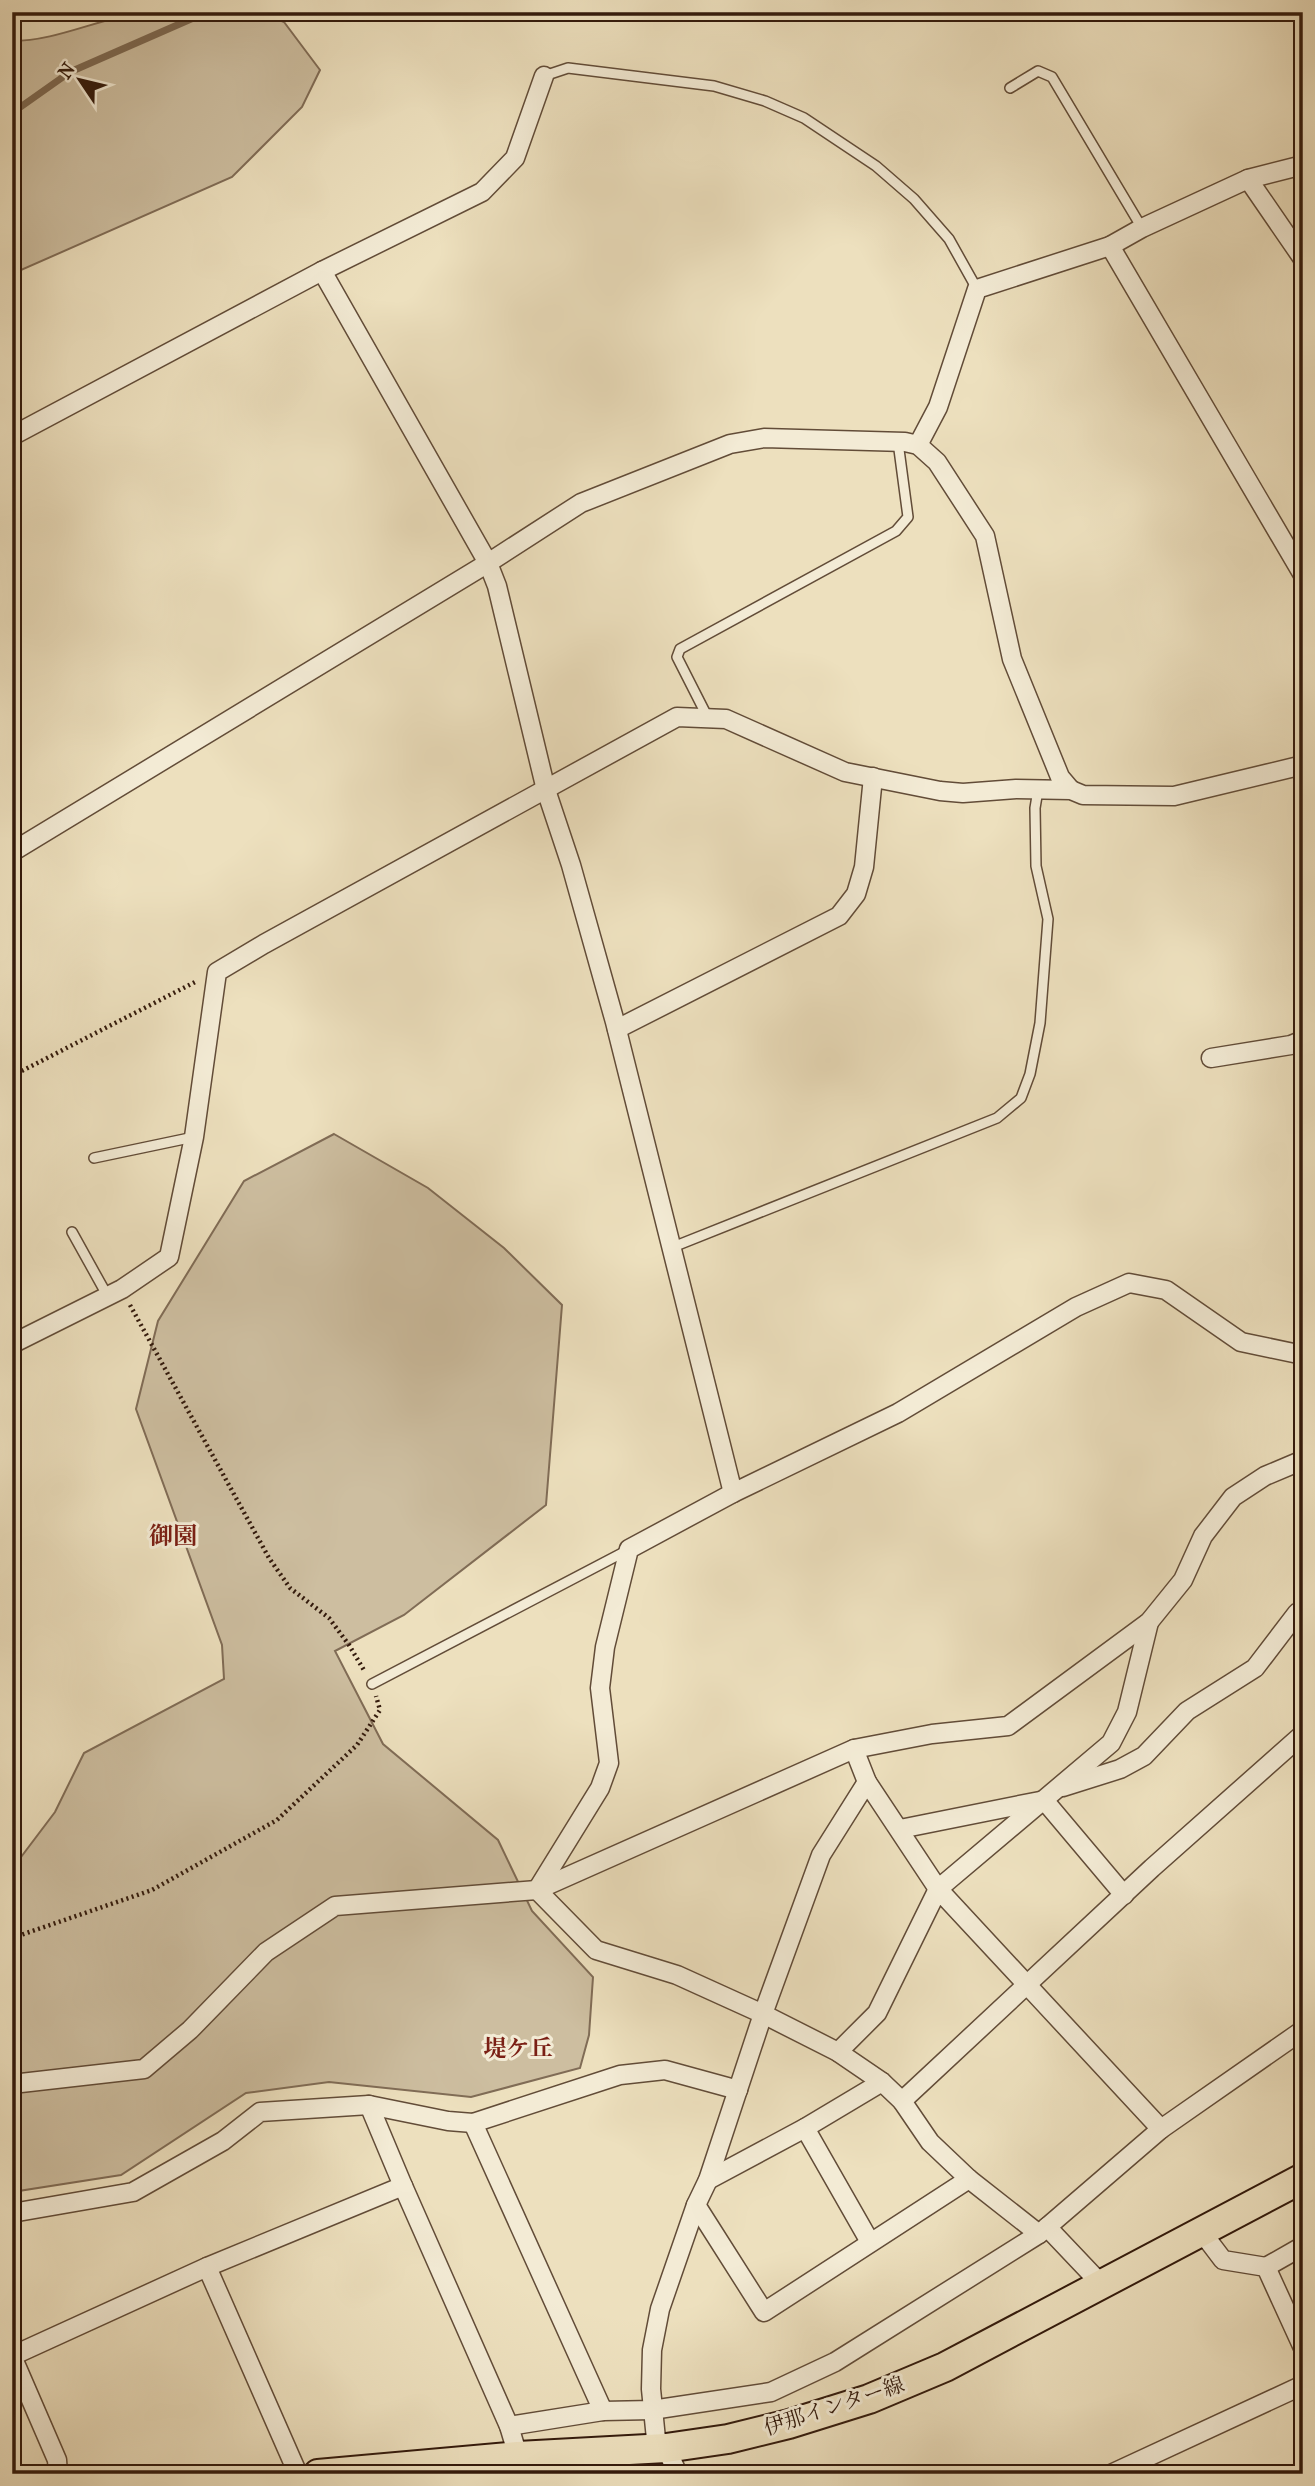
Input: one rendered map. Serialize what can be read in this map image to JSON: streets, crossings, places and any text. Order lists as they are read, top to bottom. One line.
{"streets":{"main road":["伊那インター線"]},"districts":["御園","堤ケ丘"],"north":"top left"}
